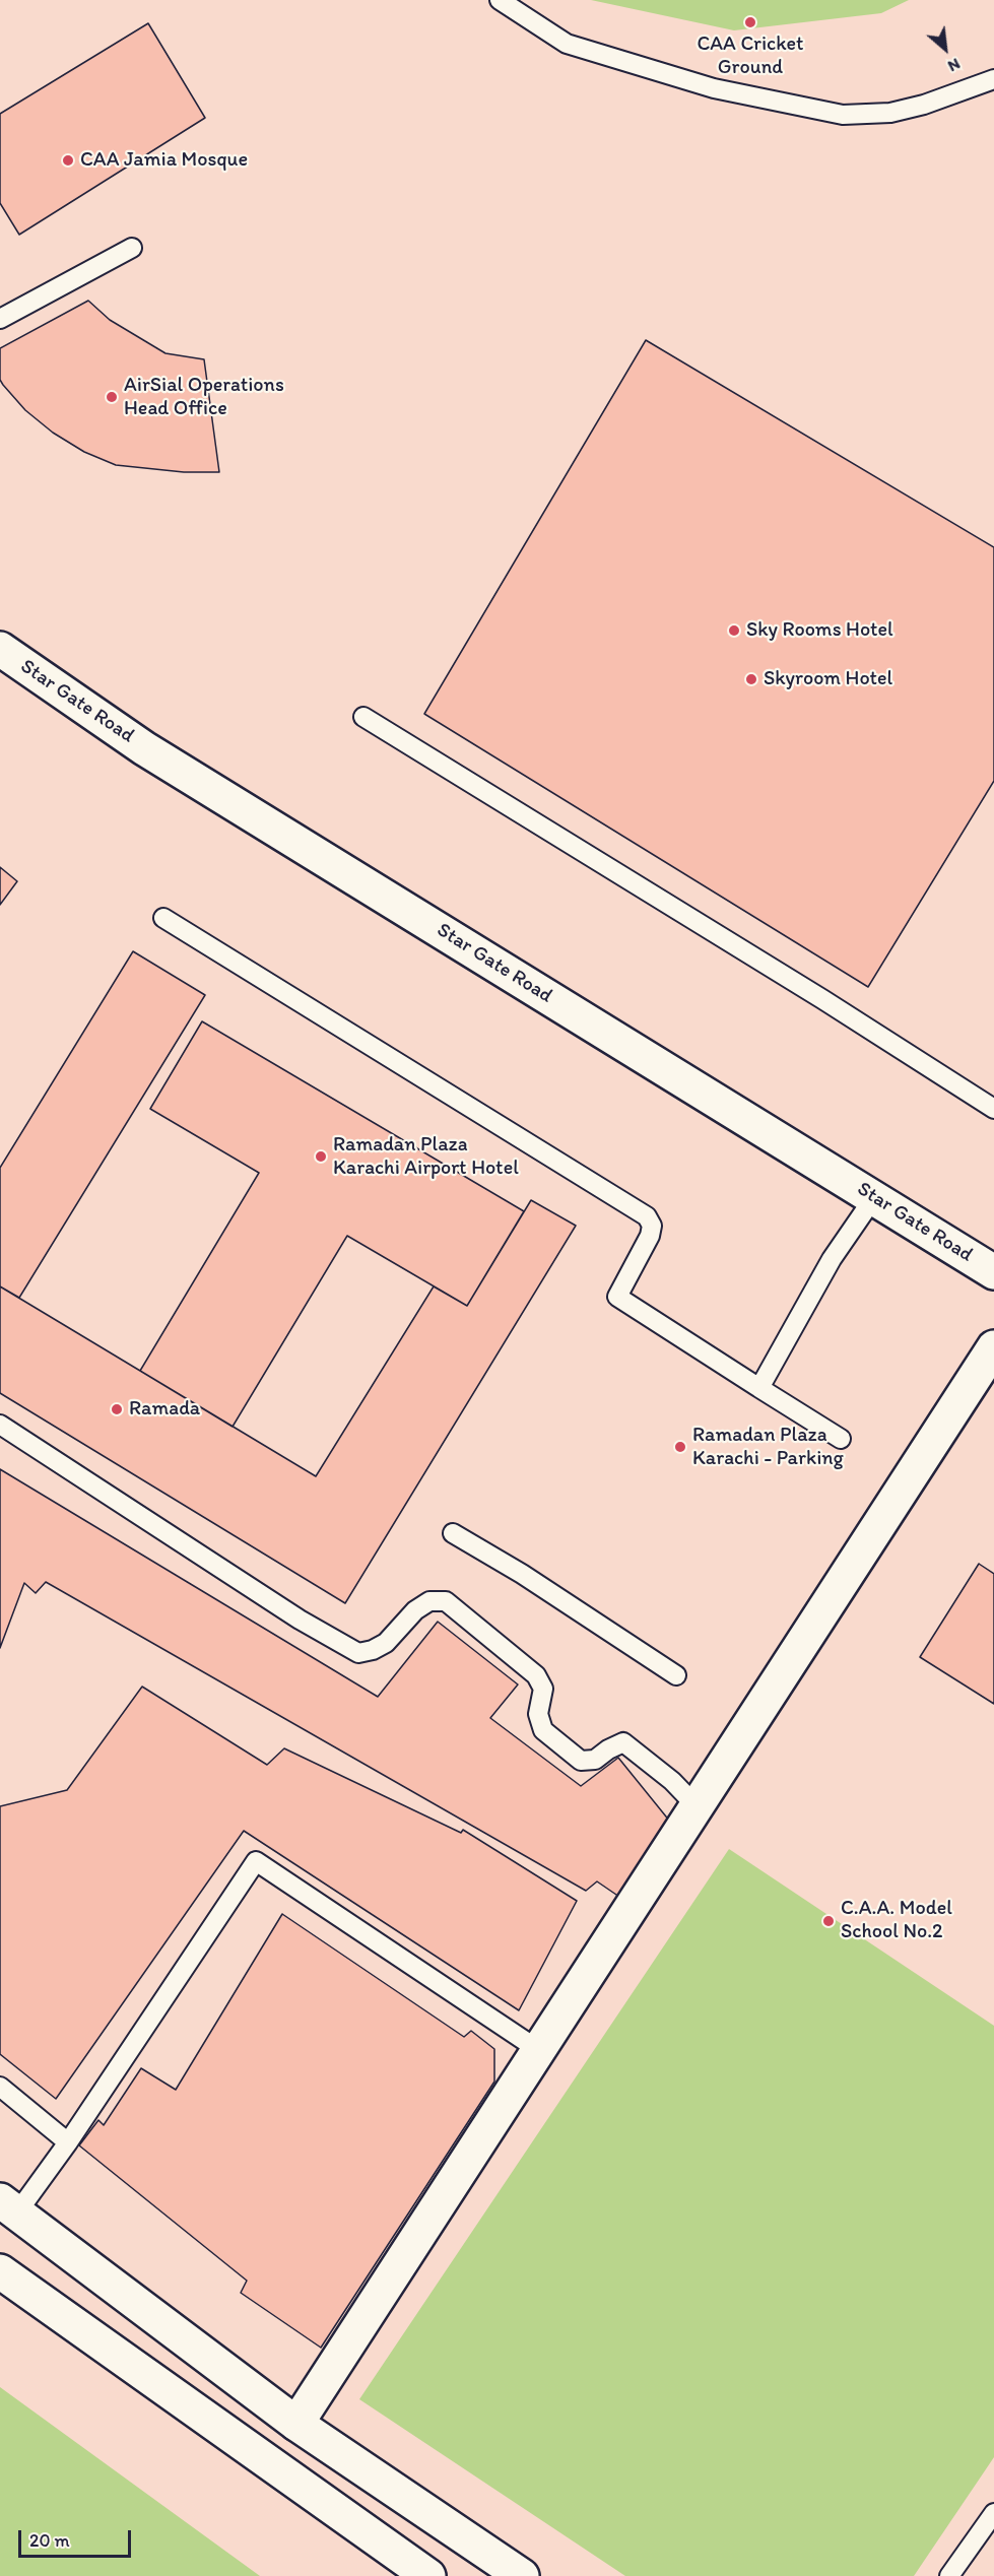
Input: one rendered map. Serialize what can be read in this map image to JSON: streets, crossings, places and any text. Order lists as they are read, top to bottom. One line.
{"streets":{"street":["Star Gate Road"]},"places":["CAA Cricket Ground","CAA Jamia Mosque","AirSial Operations Head Office","Sky Rooms Hotel","Skyroom Hotel","Ramadan Plaza Karachi Airport Hotel","Ramada","Ramadan Plaza Karachi - Parking","C.A.A. Model School No.2"],"scale_bar":"20 m","north":"bottom right"}
